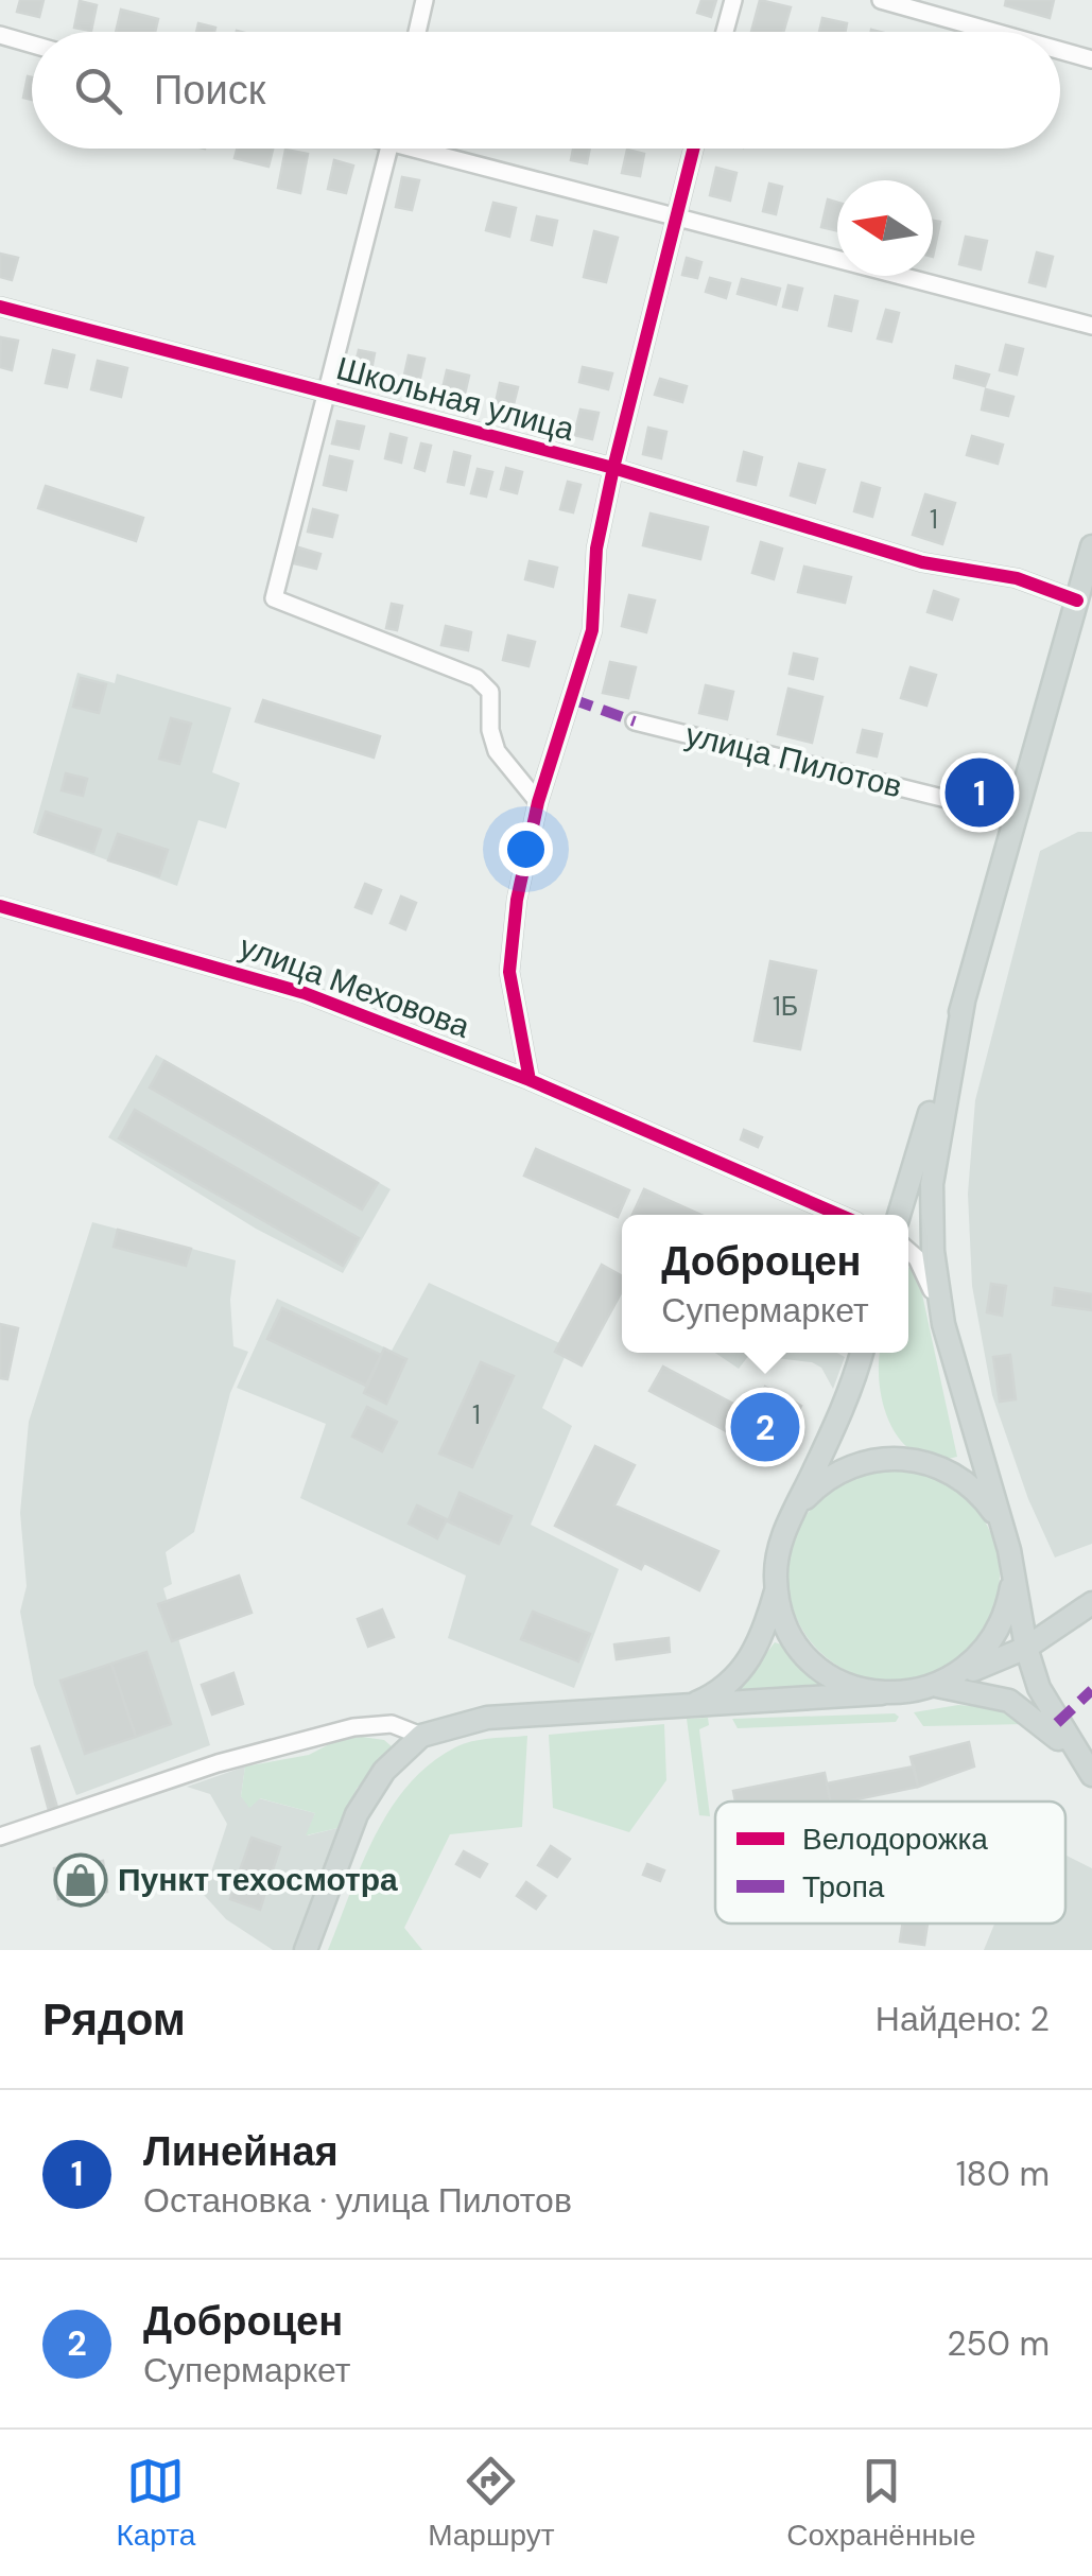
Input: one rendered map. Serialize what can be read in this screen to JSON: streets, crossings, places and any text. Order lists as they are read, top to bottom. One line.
{"streets":{"street":["Школьная улица","улица Пилотов","улица Меховова"]},"places":{"shop":["Пункт техосмотра"]},"house_numbers":["1","1Б","1"],"legend":["Велодорожка","Тропа"],"north":"left","page":{"search":"Поиск","pins":["1","2"],"popup":["Доброцен","Супермаркет"],"heading":["Рядом","Найдено: 2"],"list":[{"mark":"1","name":"Линейная","note":"Остановка · улица Пилотов","value":"180 m"},{"mark":"2","name":"Доброцен","note":"Супермаркет","value":"250 m"}],"nav":["Карта","Маршрут","Сохранённые"]}}
